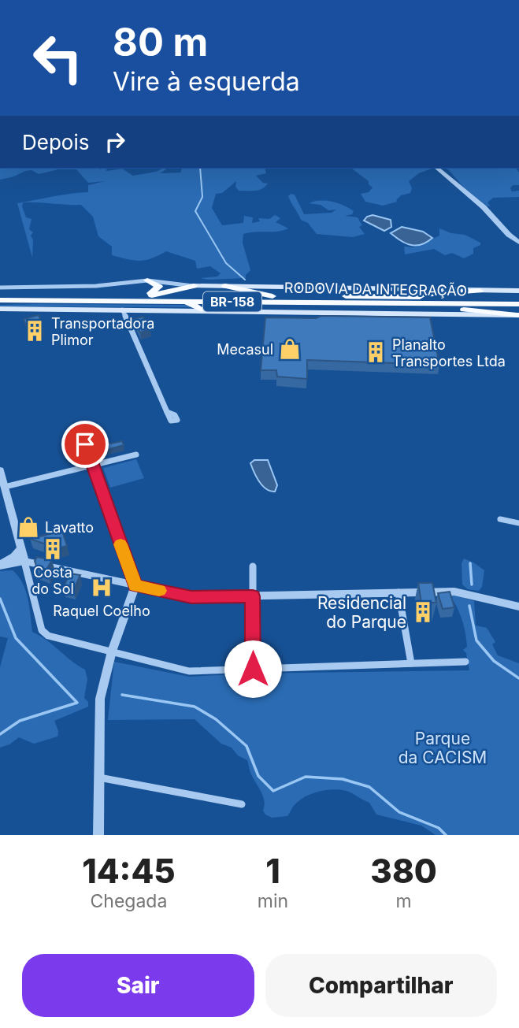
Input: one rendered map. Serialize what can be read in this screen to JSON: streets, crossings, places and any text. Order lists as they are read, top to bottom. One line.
{"streets":{"highway":["RODOVIA DA INTEGRAÇÃO","BR-158"]},"crossings":[["RODOVIA DA INTEGRAÇÃO","BR-158"]],"parks":["Parque da CACISM"],"places":{"building":["Transportadora Plimor","Planalto Transportes Ltda","Costa do Sol","Residencial do Parque"],"shop":["Mecasul","Lavatto"],"hospital":["Raquel Coelho"]},"page":{"turn":["80 m","Vire à esquerda"],"then":"Depois","eta":["14:45","Chegada","1","min","380","m"],"buttons":["Sair","Compartilhar"]}}
